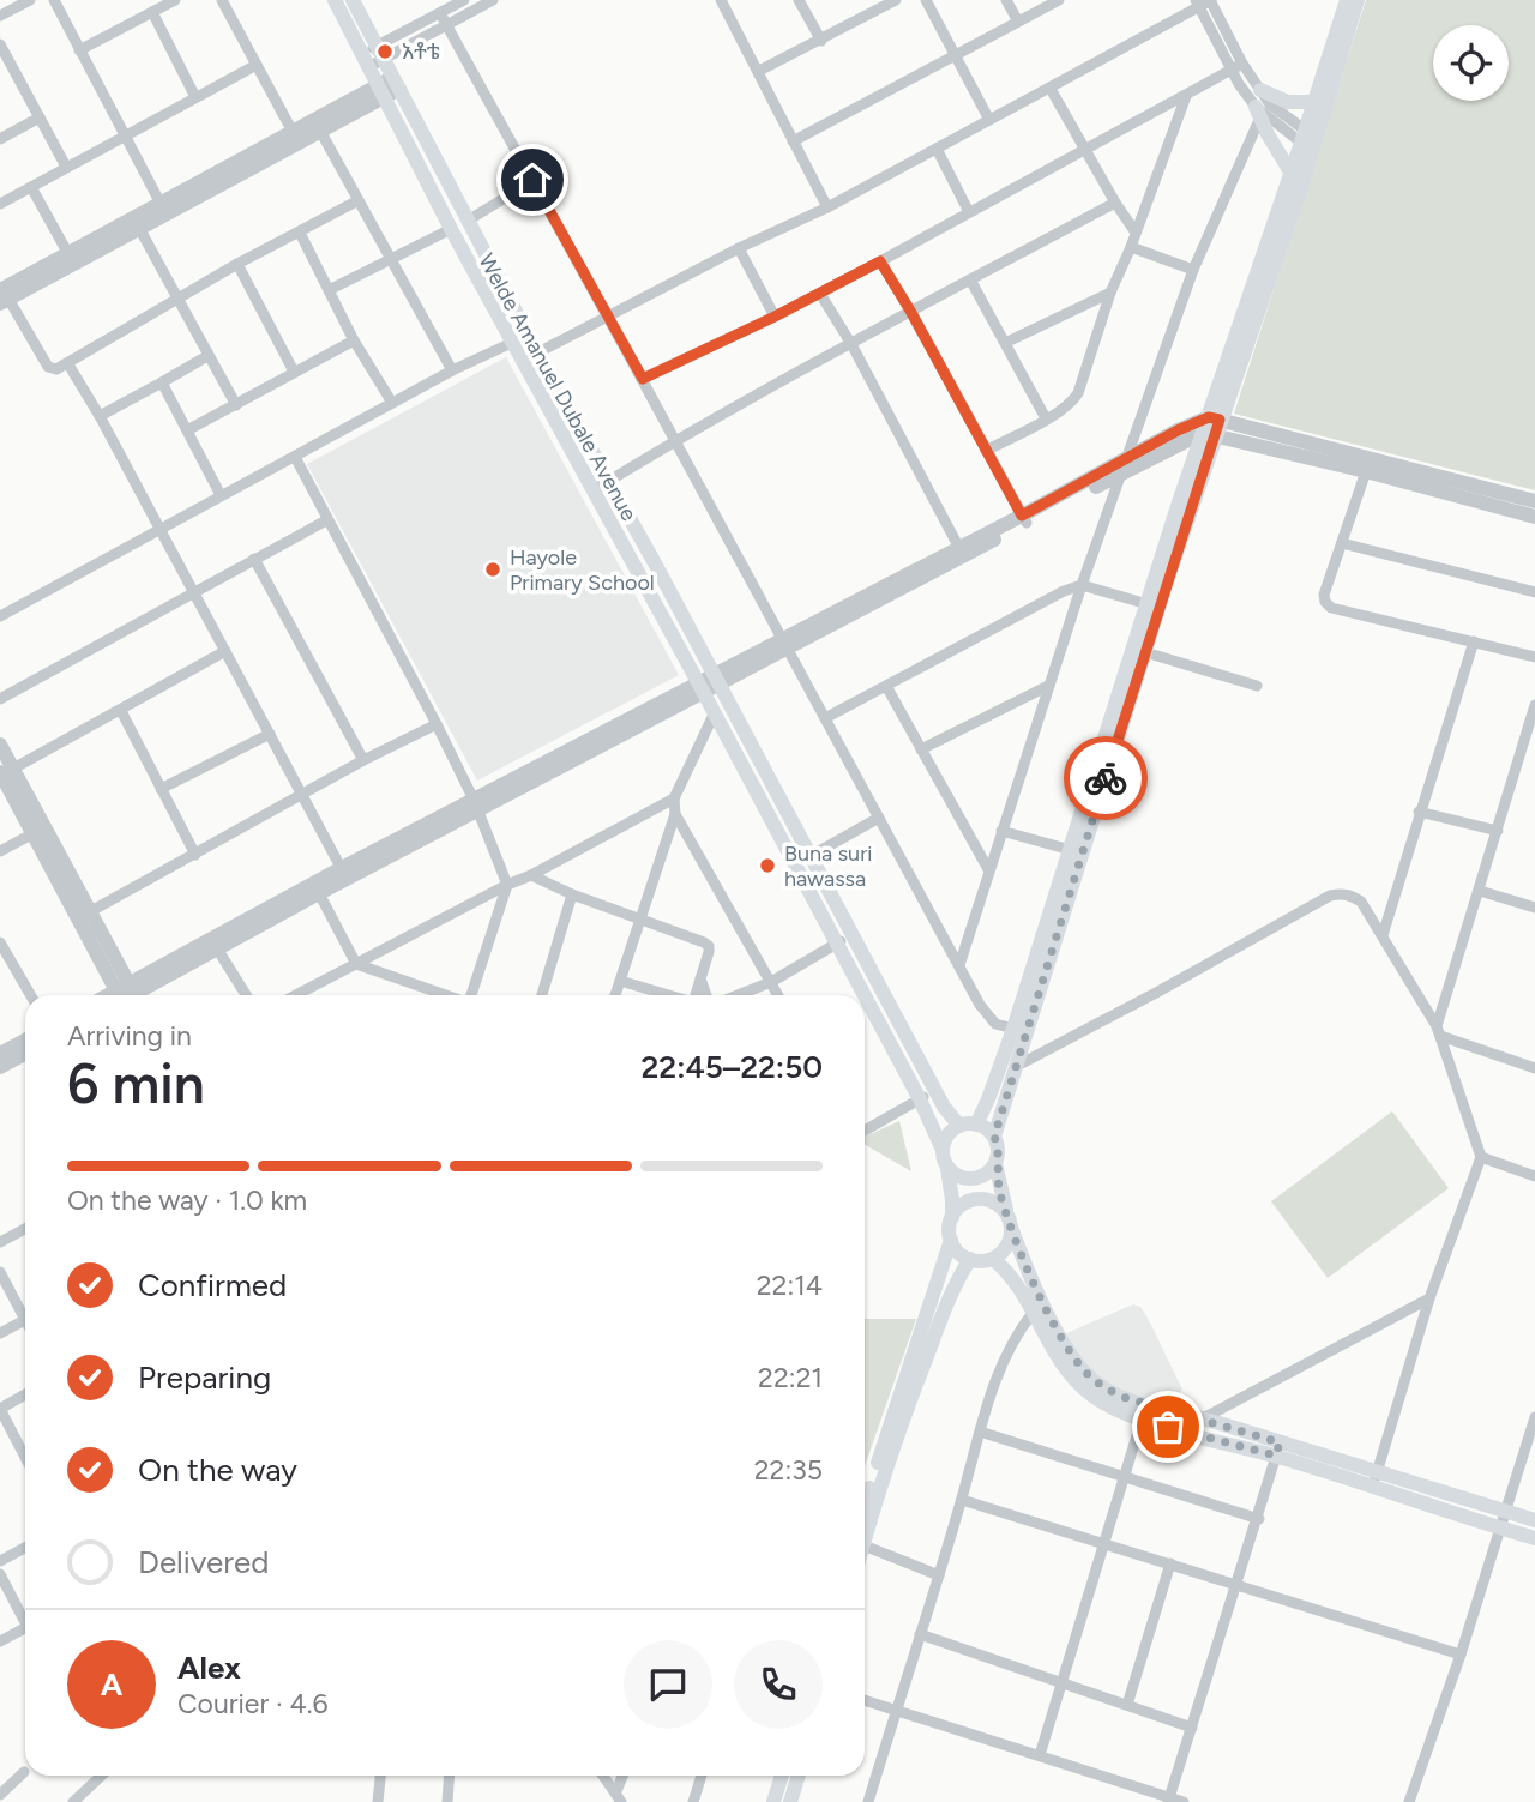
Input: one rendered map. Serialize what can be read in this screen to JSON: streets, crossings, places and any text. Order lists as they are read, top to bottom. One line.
{"streets":{"main road":["Welde Amanuel Dubale Avenue"]},"places":["አቶቴ","Hayole Primary School","Buna suri hawassa"],"page":{"heading":["6 min","Arriving in","22:45–22:50"],"panel":["Alex","Courier · 4.6"],"bar":"On the way · 1.0 km","list":[["Confirmed","22:14"],["Preparing","22:21"],["On the way","22:35"],"Delivered"],"round":"A"}}
